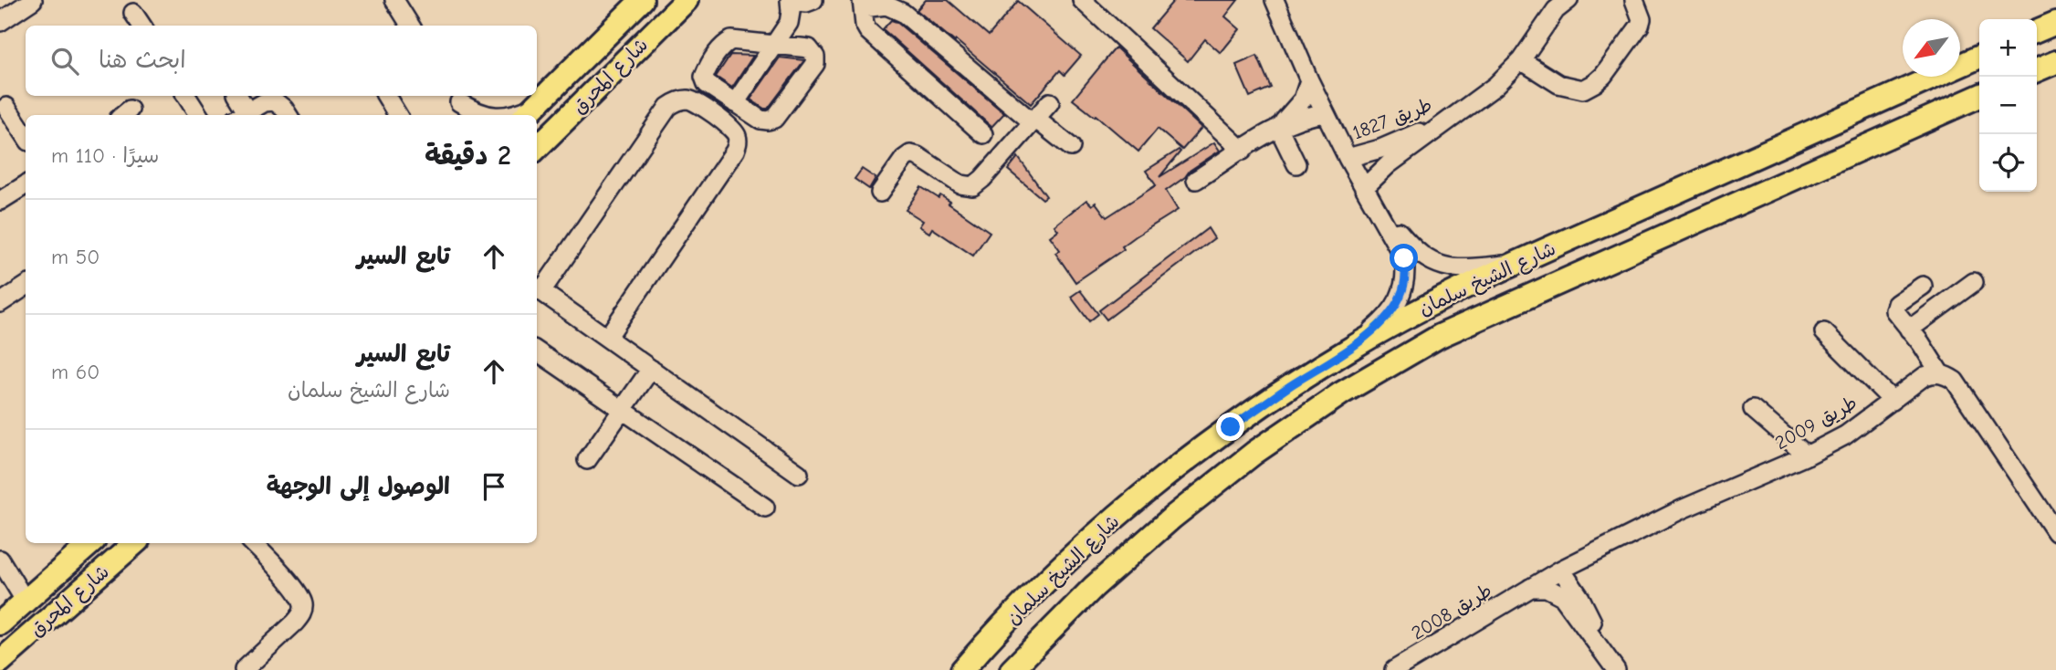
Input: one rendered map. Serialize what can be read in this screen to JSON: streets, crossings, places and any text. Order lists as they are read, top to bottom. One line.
{"streets":{"main road":["شارع المحرق","شارع الشيخ سلمان"],"street":["طريق 1827","طريق 2009","طريق 2008"]},"crossings":[["طريق 2009","طريق 2008"]],"north":"bottom left","page":{"map_buttons":["+","−"],"search":"ابحث هنا","heading":["2 دقيقة","سيرًا · 110 m"],"list":[["تابع السير","50 m"],["تابع السير","شارع الشيخ سلمان","60 m"],"الوصول إلى الوجهة"]}}
